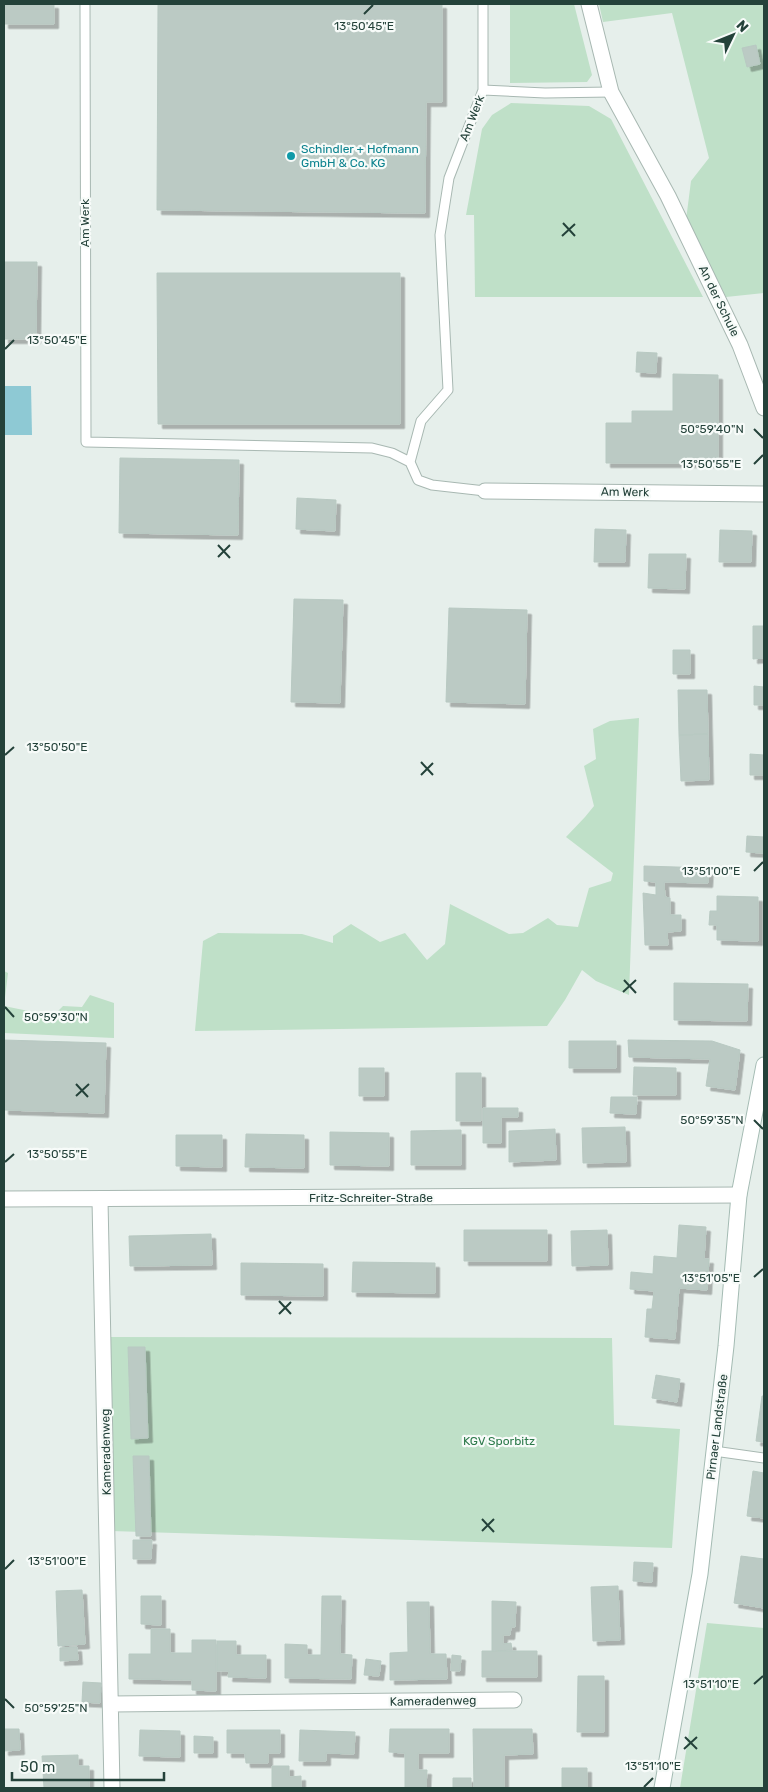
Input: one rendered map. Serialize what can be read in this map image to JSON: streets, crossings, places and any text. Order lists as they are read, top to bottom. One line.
{"streets":{"street":["Am Werk","An der Schule","Fritz-Schreiter-Straße","Pirnaer Landstraße","Kameradenweg"]},"crossings":[["Am Werk","An der Schule"],["Fritz-Schreiter-Straße","Pirnaer Landstraße"],["Fritz-Schreiter-Straße","Kameradenweg"]],"parks":["KGV Sporbitz"],"places":["Schindler + Hofmann GmbH & Co. KG"],"scale_bar":"50 m","north":"top right","coordinates":["13°50'45\"E","50°59'40\"N","13°50'55\"E","13°50'50\"E","13°51'00\"E","50°59'30\"N","50°59'35\"N","13°51'05\"E","13°51'10\"E","50°59'25\"N"]}
